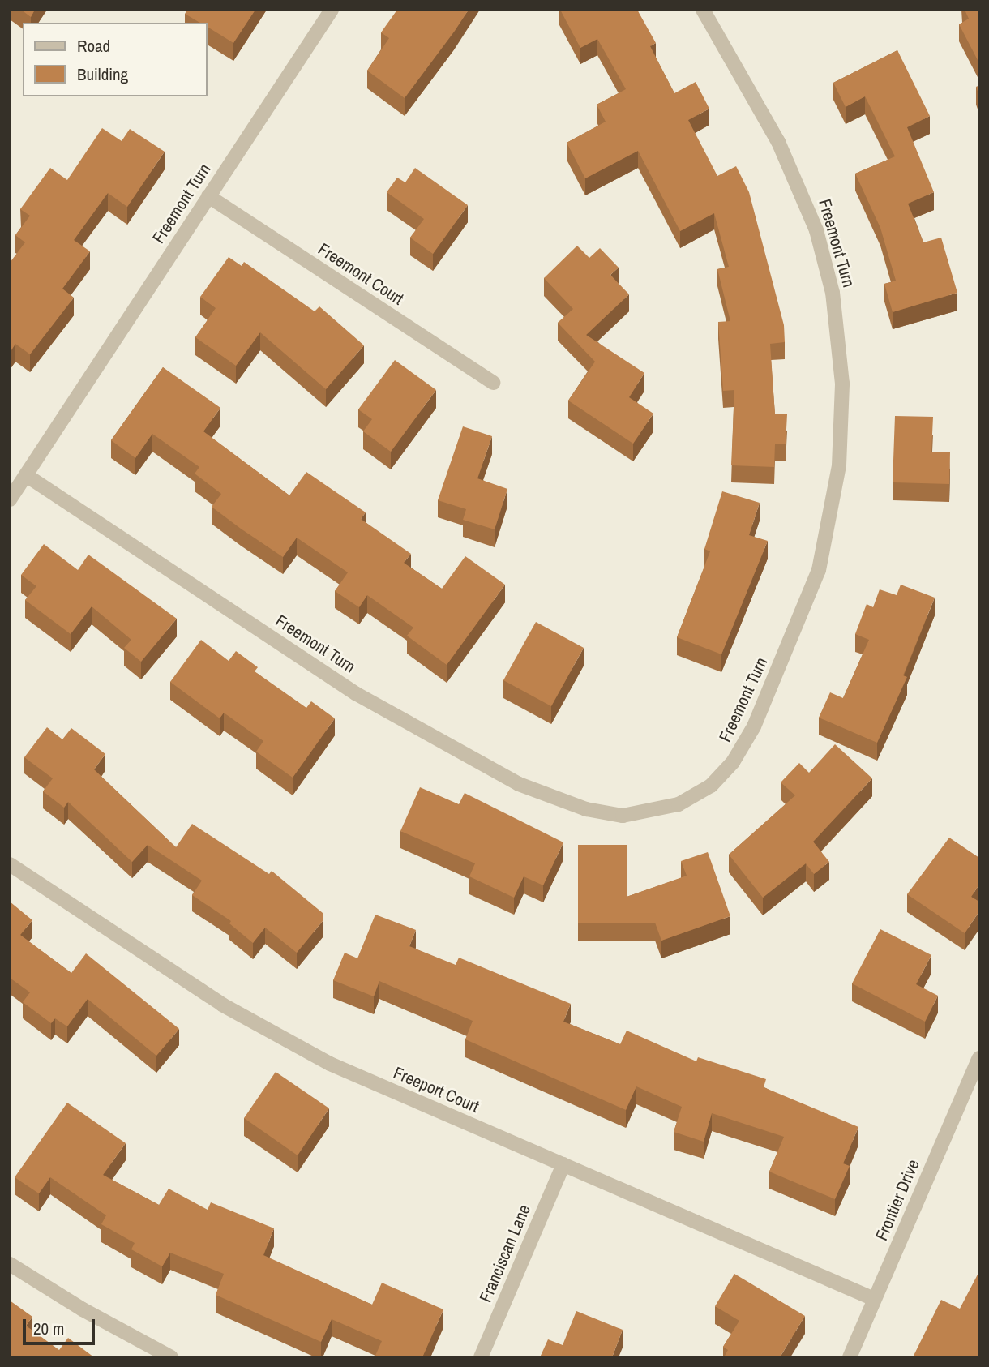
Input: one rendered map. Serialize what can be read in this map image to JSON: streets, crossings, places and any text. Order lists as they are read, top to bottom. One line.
{"streets":{"street":["Freemont Turn","Freemont Court","Freeport Court","Frontier Drive","Franciscan Lane"]},"crossings":[["Freemont Turn","Freemont Court"],["Freeport Court","Frontier Drive"],["Freeport Court","Franciscan Lane"]],"legend":["Road","Building"],"scale_bar":"20 m"}
